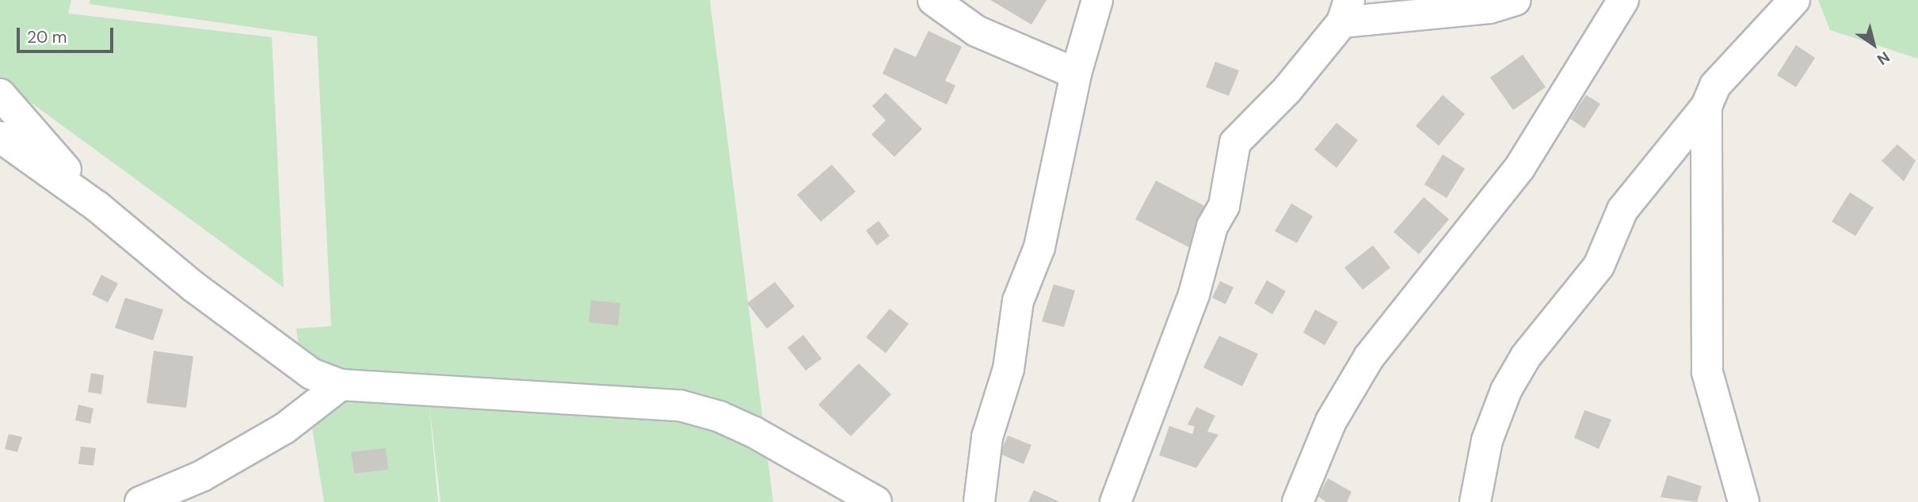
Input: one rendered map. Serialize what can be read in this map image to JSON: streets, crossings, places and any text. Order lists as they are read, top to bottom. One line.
{"scale_bar":"20 m","north":"bottom right"}
